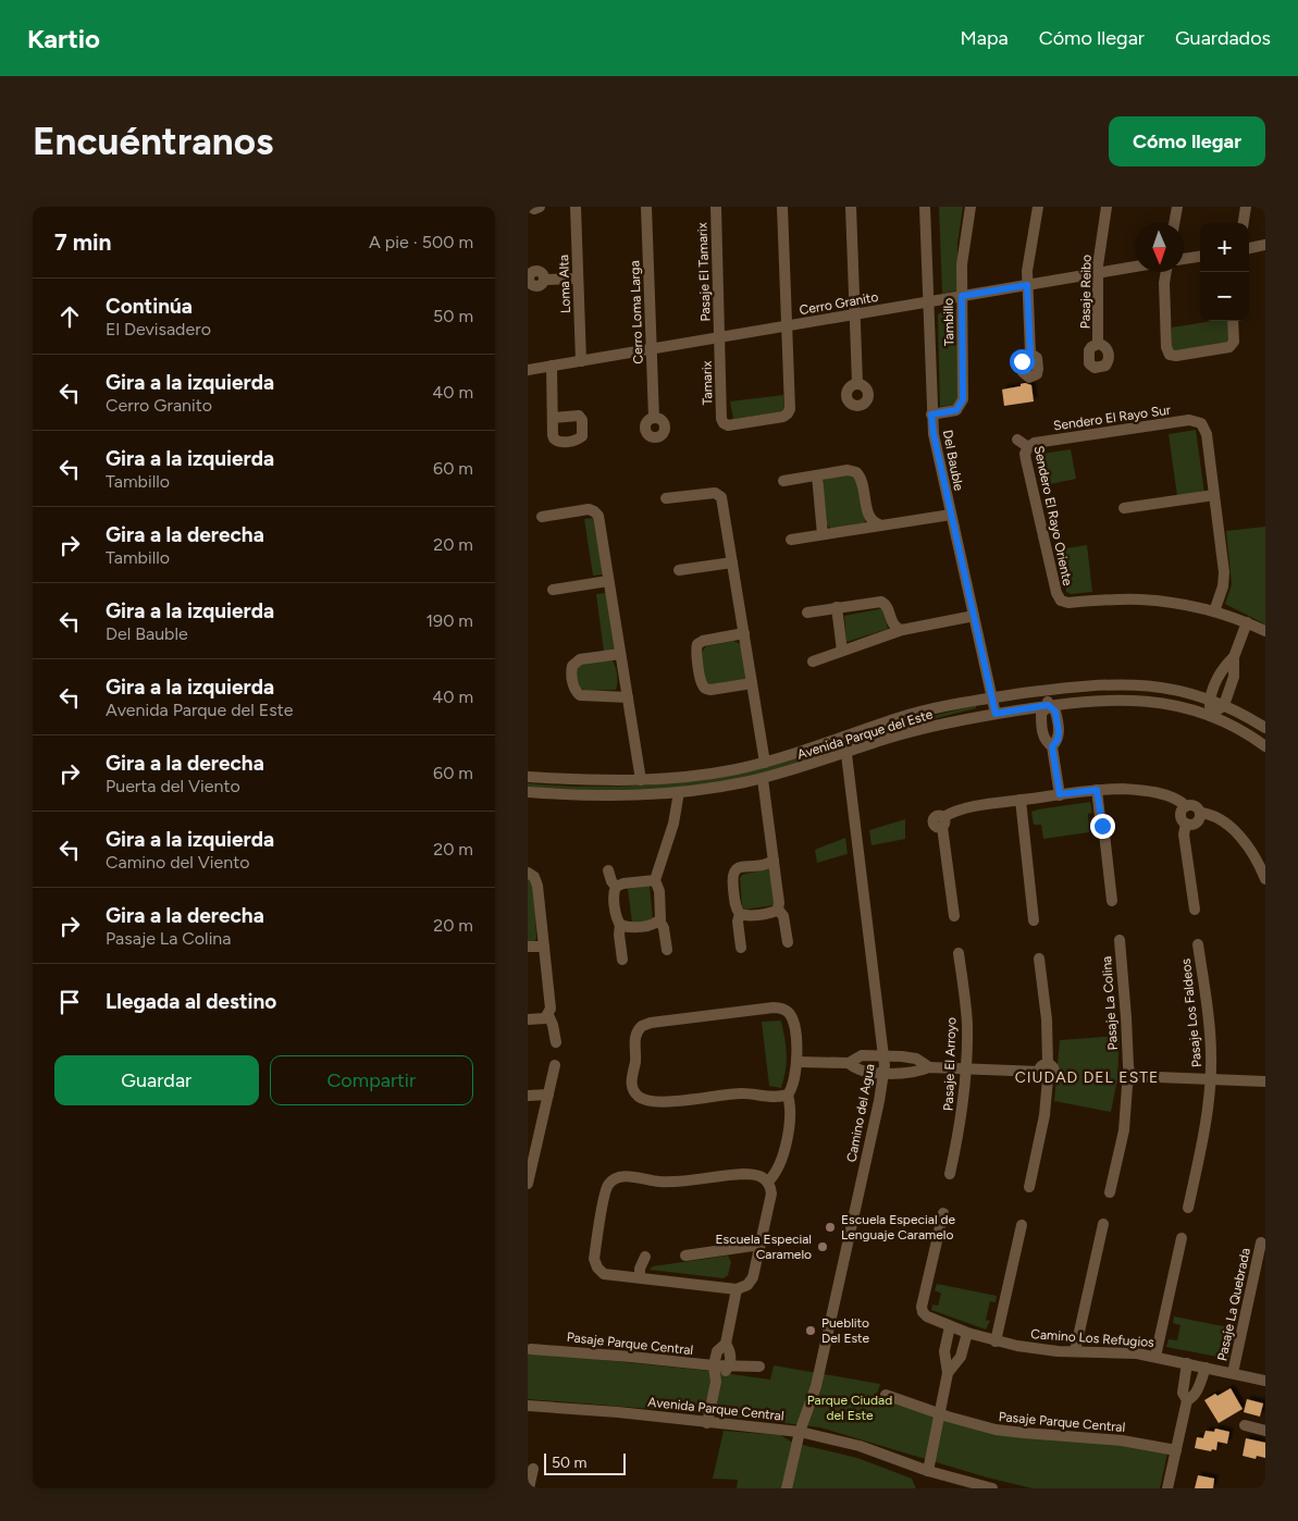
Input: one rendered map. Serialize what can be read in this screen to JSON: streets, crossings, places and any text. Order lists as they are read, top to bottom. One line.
{"streets":{"street":["Pasaje El Tamarix","Loma Alta","Pasaje Reibo","Cerro Granito","Cerro Loma Larga","Tambillo","Tamarix","Sendero El Rayo Sur","Del Bauble","Sendero El Rayo Oriente","Avenida Parque del Este","Pasaje La Colina","Pasaje Los Faldeos","Pasaje El Arroyo","Camino del Agua","Pasaje La Quebrada","Camino Los Refugios","Pasaje Parque Central","Avenida Parque Central"]},"crossings":[["Pasaje El Tamarix","Cerro Granito"],["Pasaje El Tamarix","Tamarix"],["Loma Alta","Cerro Granito"],["Pasaje Reibo","Cerro Granito"],["Cerro Granito","Cerro Loma Larga"],["Cerro Granito","Tambillo"],["Cerro Granito","Tamarix"],["Cerro Granito","Del Bauble"],["Tambillo","Del Bauble"],["Sendero El Rayo Sur","Sendero El Rayo Oriente"],["Del Bauble","Avenida Parque del Este"],["Avenida Parque del Este","Camino del Agua"],["Camino del Agua","Avenida Parque Central"],["Pasaje La Quebrada","Camino Los Refugios"]],"districts":["CIUDAD DEL ESTE"],"parks":["Parque Ciudad del Este"],"places":["Escuela Especial de Lenguaje Caramelo","Escuela Especial Caramelo","Pueblito Del Este"],"scale_bar":"50 m","north":"bottom","page":{"header":"Kartio","nav":["Mapa","Cómo llegar","Guardados"],"buttons":["Cómo llegar",["Guardar","Compartir"]],"title":"Encuéntranos","heading":["7 min","A pie · 500 m"],"map_buttons":["+","−"],"list":[["Continúa","El Devisadero","50 m"],["Gira a la izquierda","Cerro Granito","40 m"],["Gira a la izquierda","Tambillo","60 m"],["Gira a la derecha","Tambillo","20 m"],["Gira a la izquierda","Del Bauble","190 m"],["Gira a la izquierda","Avenida Parque del Este","40 m"],["Gira a la derecha","Puerta del Viento","60 m"],["Gira a la izquierda","Camino del Viento","20 m"],["Gira a la derecha","Pasaje La Colina","20 m"],"Llegada al destino"],"scale":"50 m"}}
